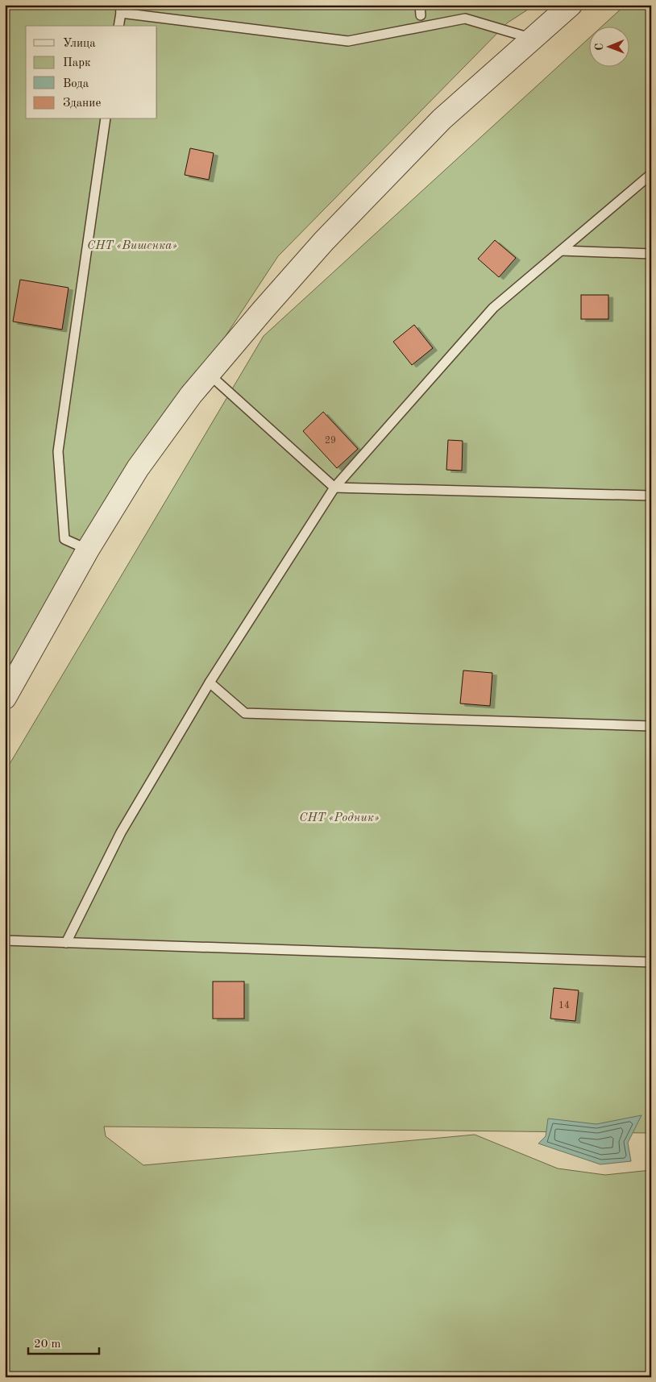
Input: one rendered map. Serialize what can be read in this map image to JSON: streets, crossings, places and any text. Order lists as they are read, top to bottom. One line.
{"parks":["СНТ «Вишенка»","СНТ «Родник»"],"house_numbers":["29","14"],"legend":["Улица","Парк","Вода","Здание"],"scale_bar":"20 m","north":"left"}
